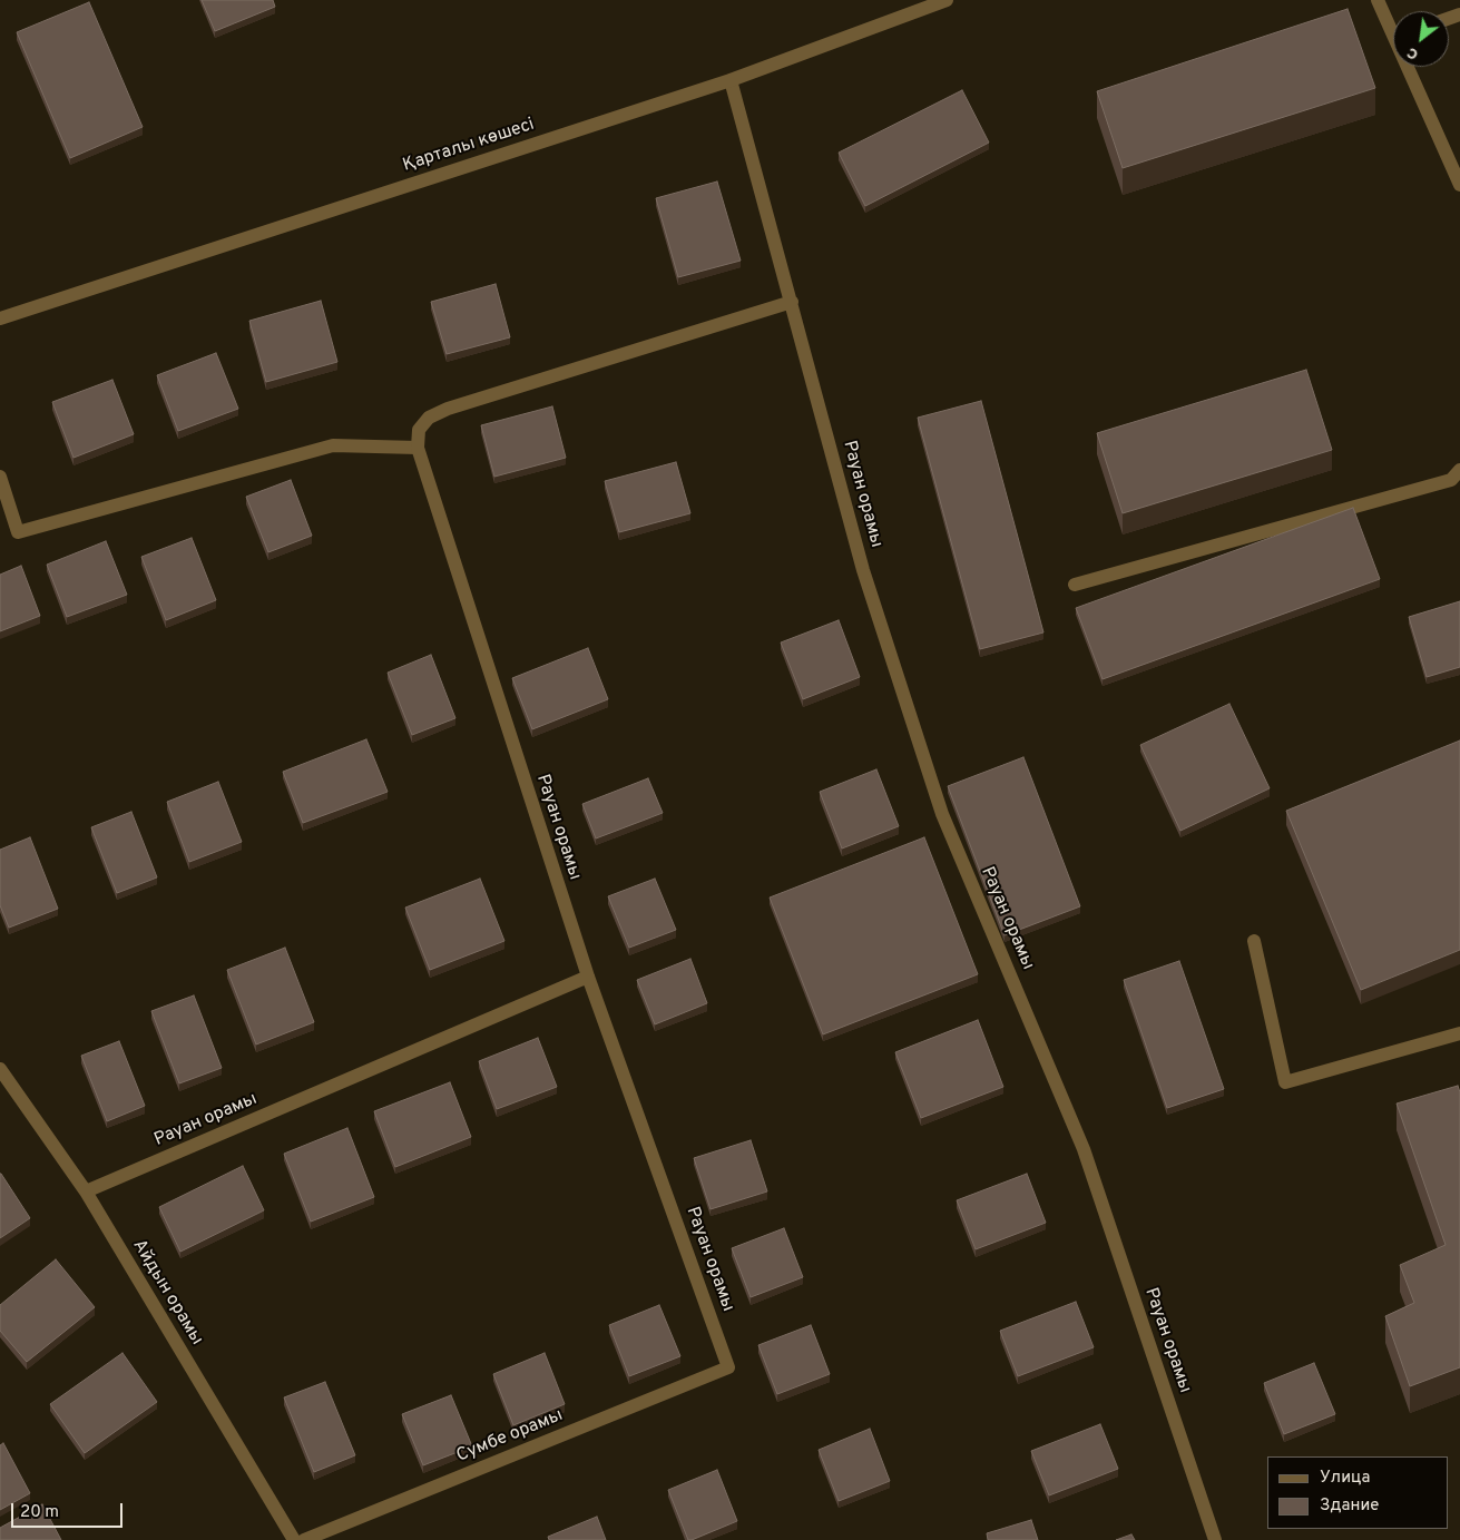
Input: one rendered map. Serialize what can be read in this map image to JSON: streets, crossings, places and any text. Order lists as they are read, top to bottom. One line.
{"streets":{"street":["Қарталы көшесі","Рауан орамы","Айдын орамы","Сумбе орамы"]},"crossings":[["Қарталы көшесі","Рауан орамы"],["Рауан орамы","Айдын орамы"],["Рауан орамы","Сумбе орамы"]],"legend":["Улица","Здание"],"scale_bar":"20 m","north":"bottom left"}
